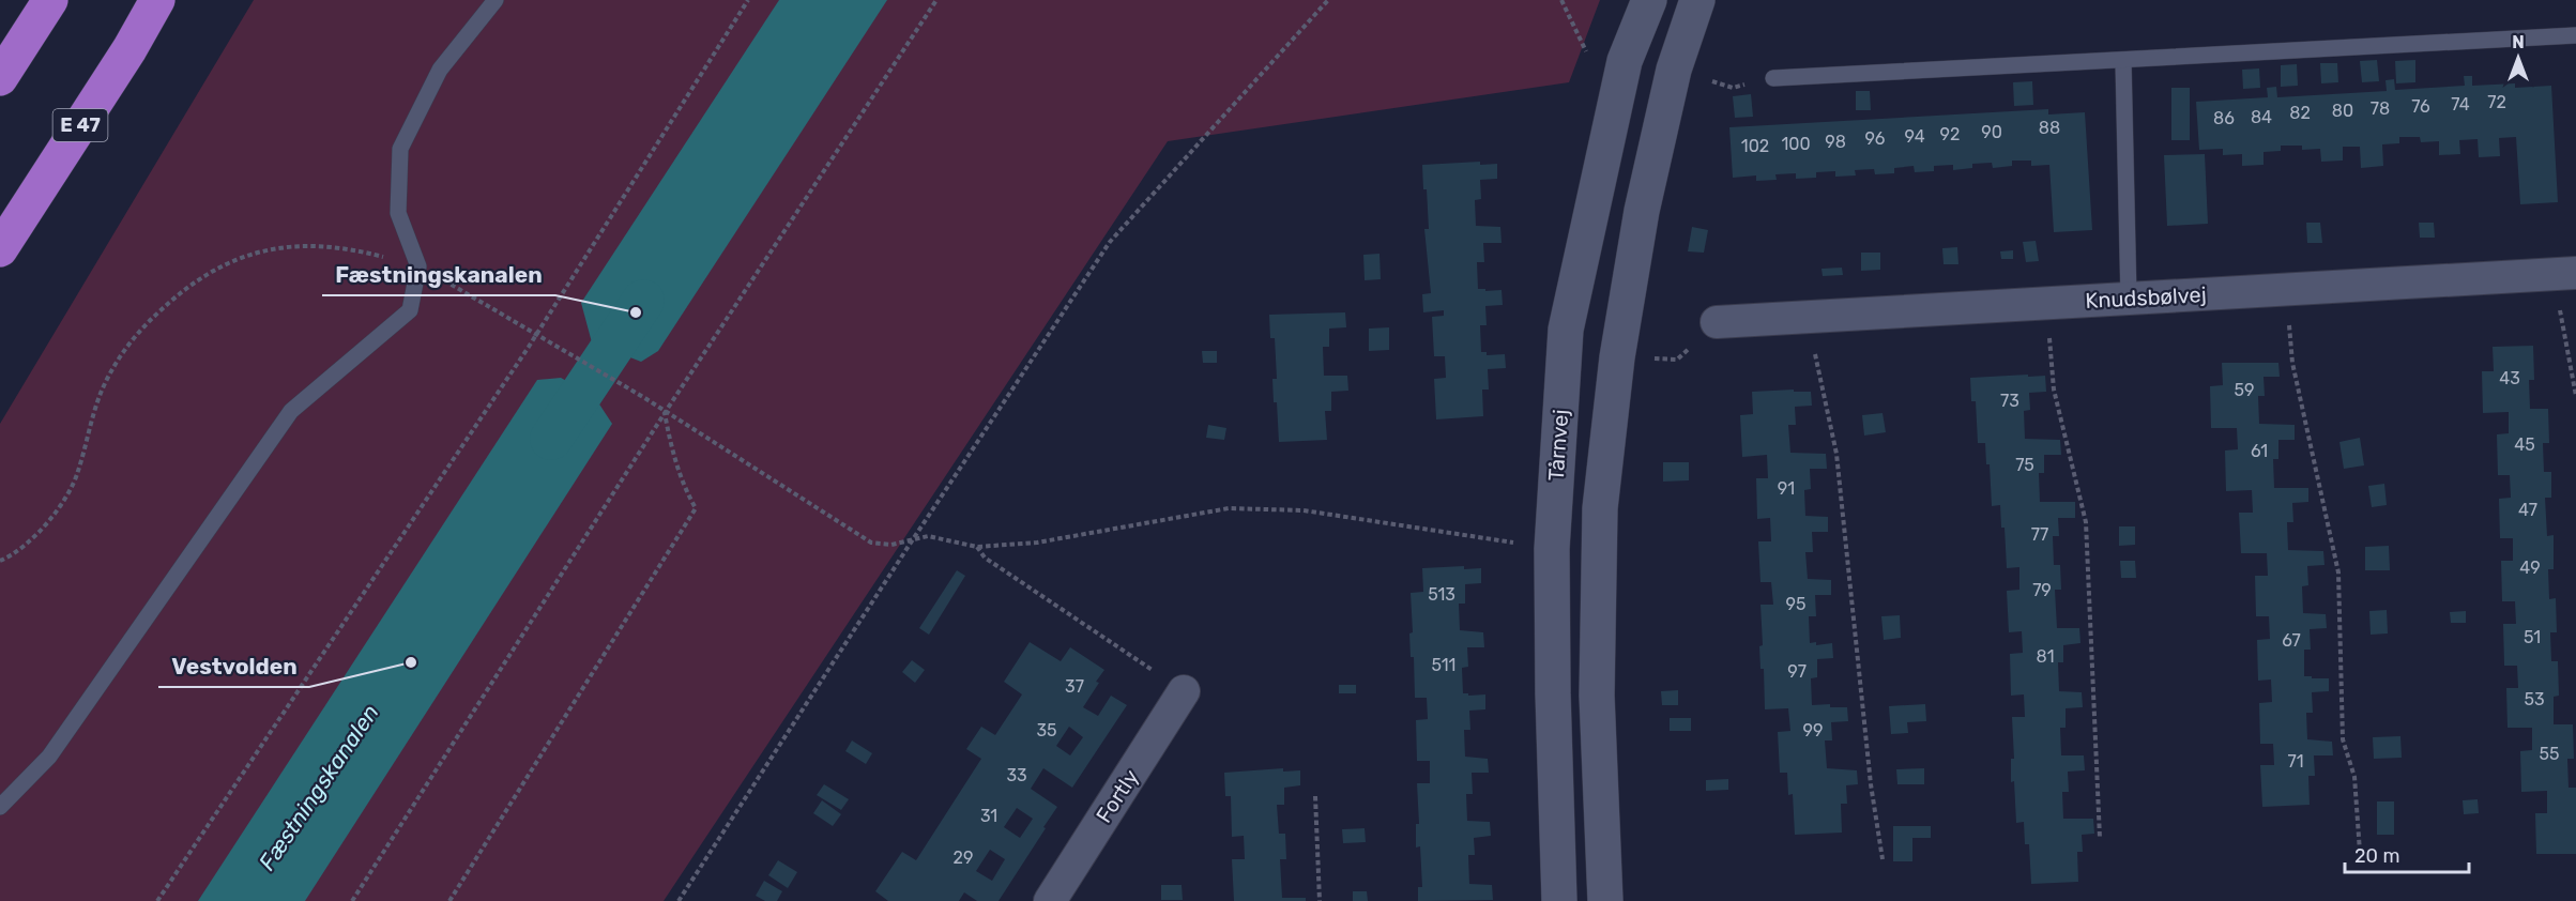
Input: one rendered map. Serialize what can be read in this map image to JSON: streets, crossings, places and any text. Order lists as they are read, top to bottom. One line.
{"streets":{"highway":["E 47"],"street":["Knudsbølvej","Tårnvej","Fortly"]},"water":["Fæstningskanalen"],"places":["Fæstningskanalen","Vestvolden"],"house_numbers":["72","74","76","78","80","82","84","86","88","90","92","94","96","98","100","102","43","59","73","45","61","75","91","47","77","49","79","513","95","51","67","81","511","97","37","53","35","99","55","71","33","31","29"],"scale_bar":"20 m","north":"top"}
